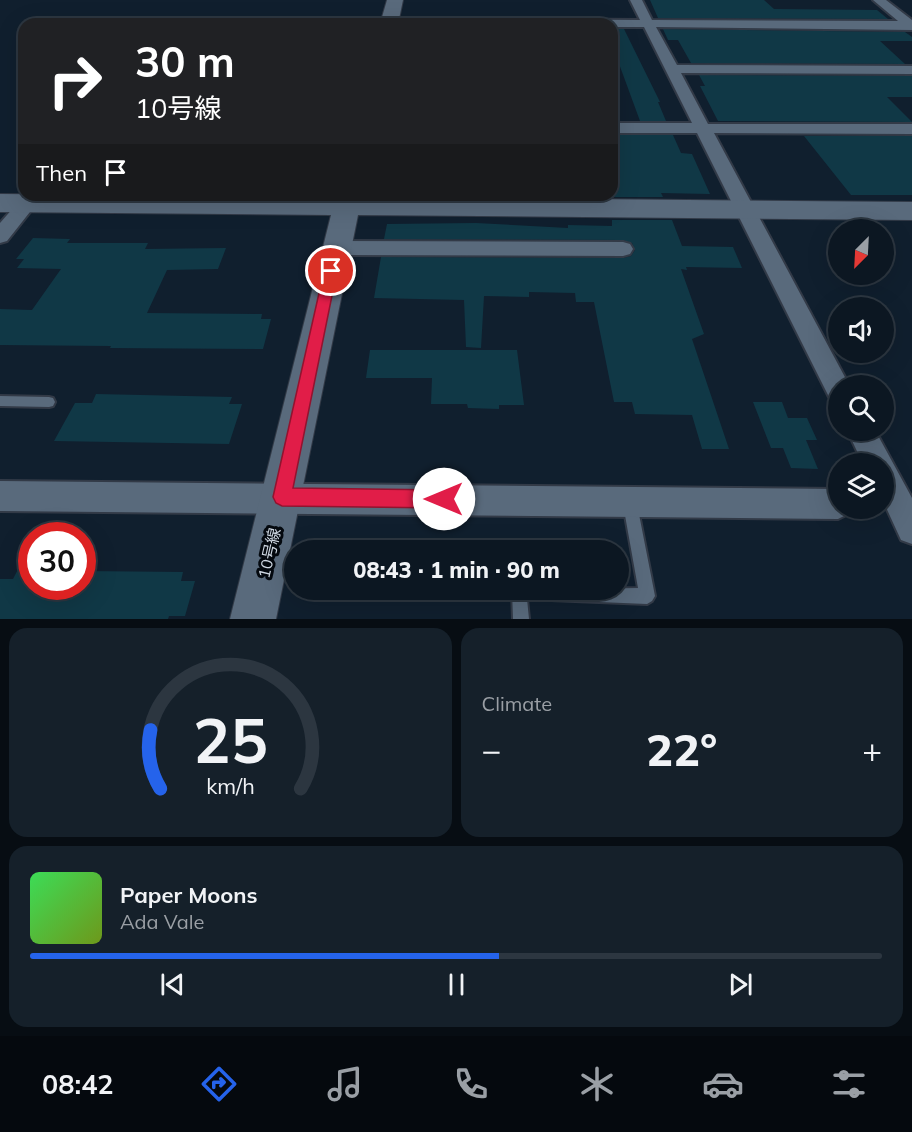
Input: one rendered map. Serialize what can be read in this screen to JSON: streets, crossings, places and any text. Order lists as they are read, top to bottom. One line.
{"streets":{"street":["10号線"]},"north":"bottom left","page":{"turn":["30 m","10号線"],"then":"Then","limit":"30","trip":"08:43 · 1 min · 90 m","tile":"Climate","heat":["−","22°","+"],"song":["Paper Moons","Ada Vale"],"tabs":"08:42","gauge":["25","km/h"]}}
